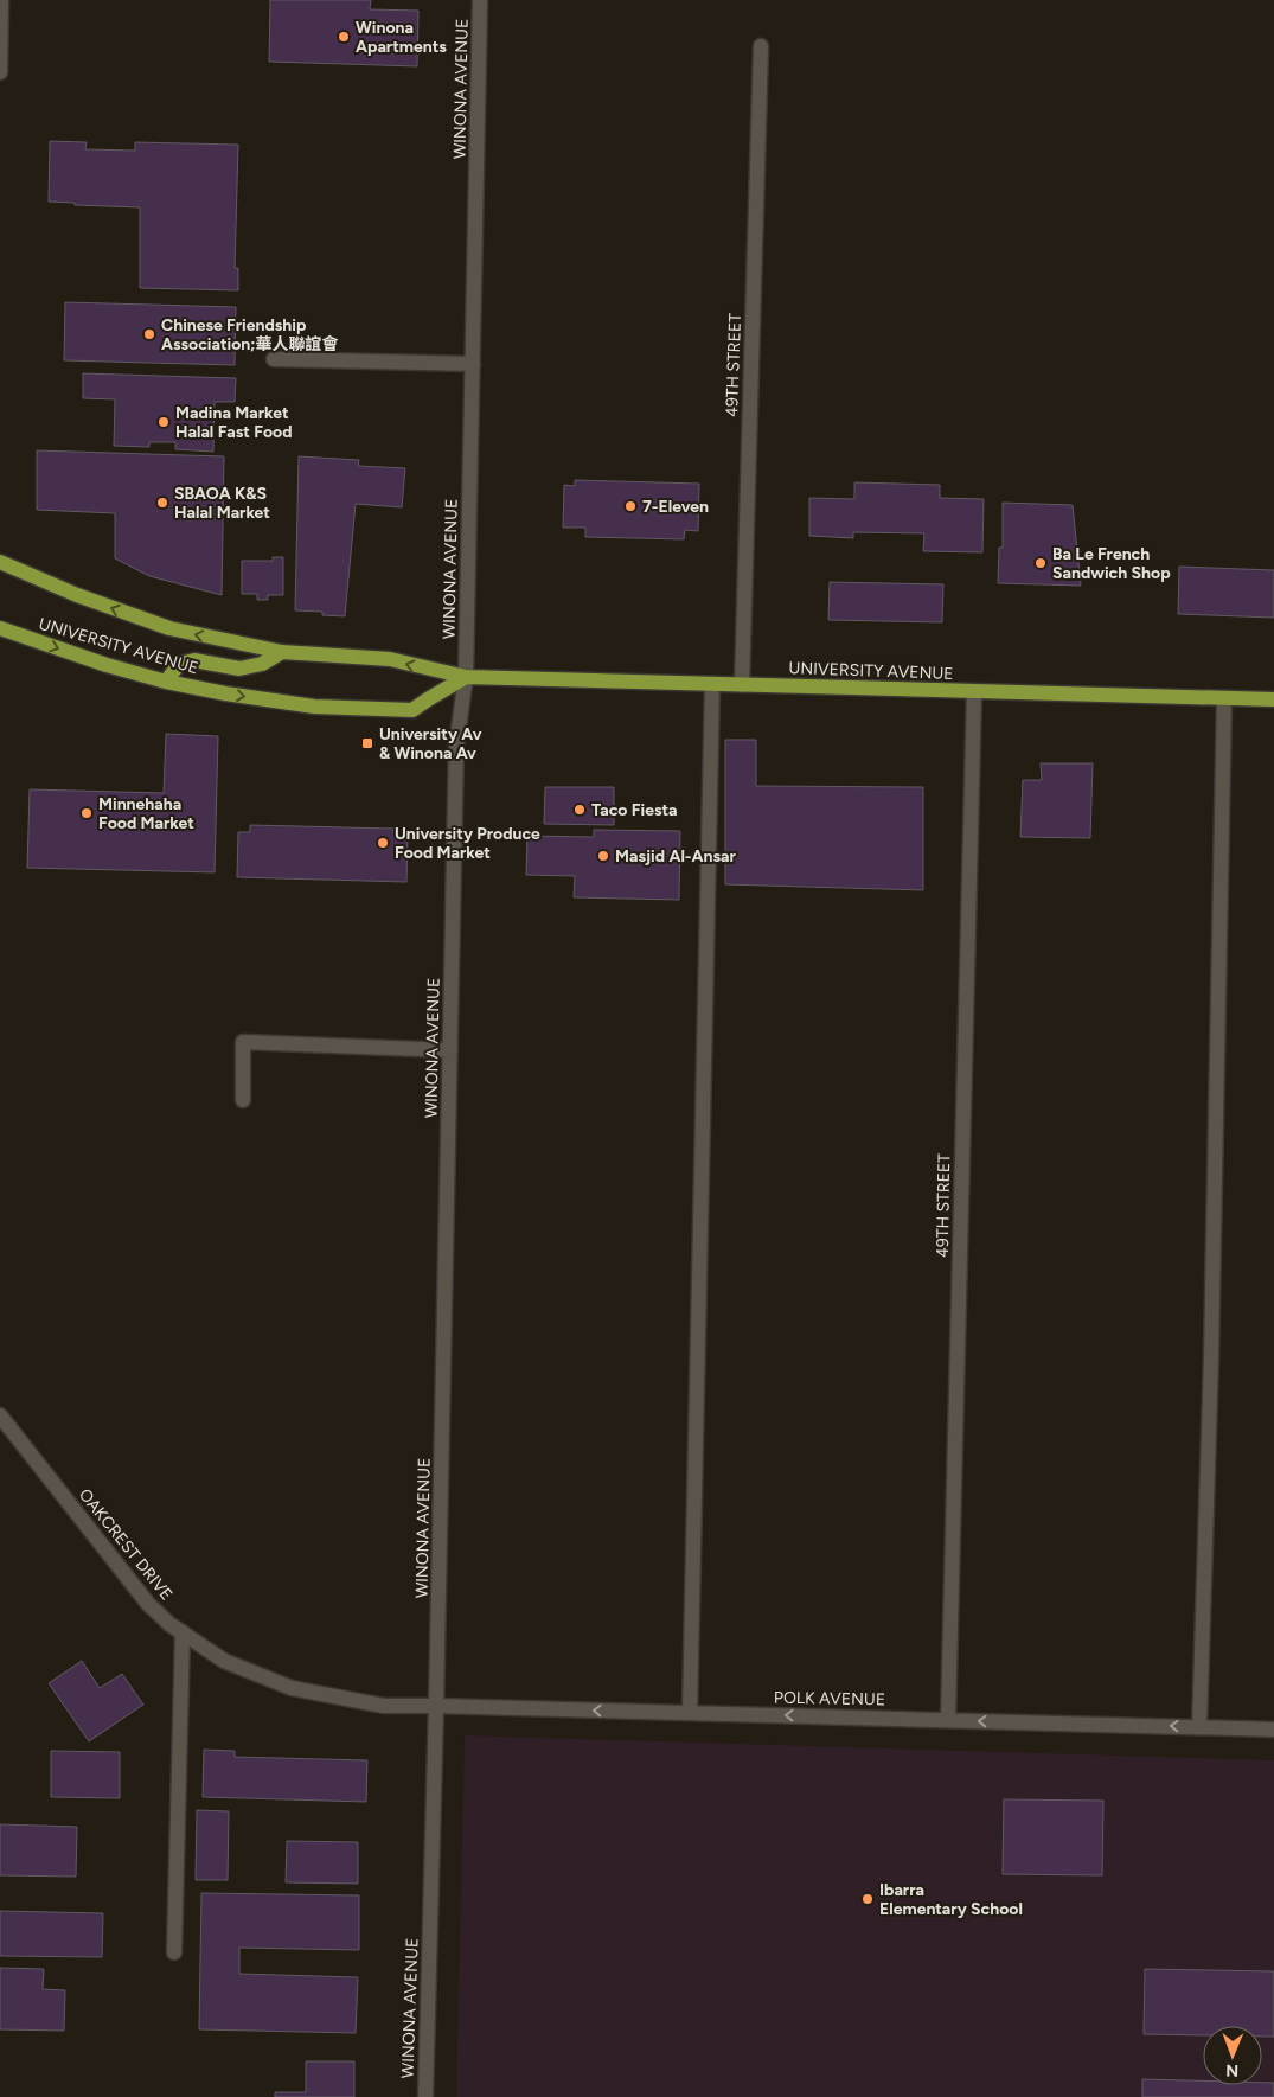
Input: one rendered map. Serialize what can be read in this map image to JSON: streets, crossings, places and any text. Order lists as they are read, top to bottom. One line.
{"streets":{"main road":["UNIVERSITY AVENUE"],"street":["WINONA AVENUE","49TH STREET","OAKCREST DRIVE","POLK AVENUE"]},"crossings":[["WINONA AVENUE","UNIVERSITY AVENUE"],["WINONA AVENUE","POLK AVENUE"],["49TH STREET","UNIVERSITY AVENUE"],["49TH STREET","POLK AVENUE"],["OAKCREST DRIVE","POLK AVENUE"]],"one_way":["POLK AVENUE"],"places":{"other":["Winona Apartments","Chinese Friendship Association;華人聯誼會","Madina Market Halal Fast Food","SBAOA K&S Halal Market","7-Eleven","Ba Le French Sandwich Shop","Taco Fiesta","Minnehaha Food Market","University Produce Food Market","Masjid Al-Ansar","Ibarra Elementary School"],"transit":["University Av & Winona Av"]},"north":"bottom"}
